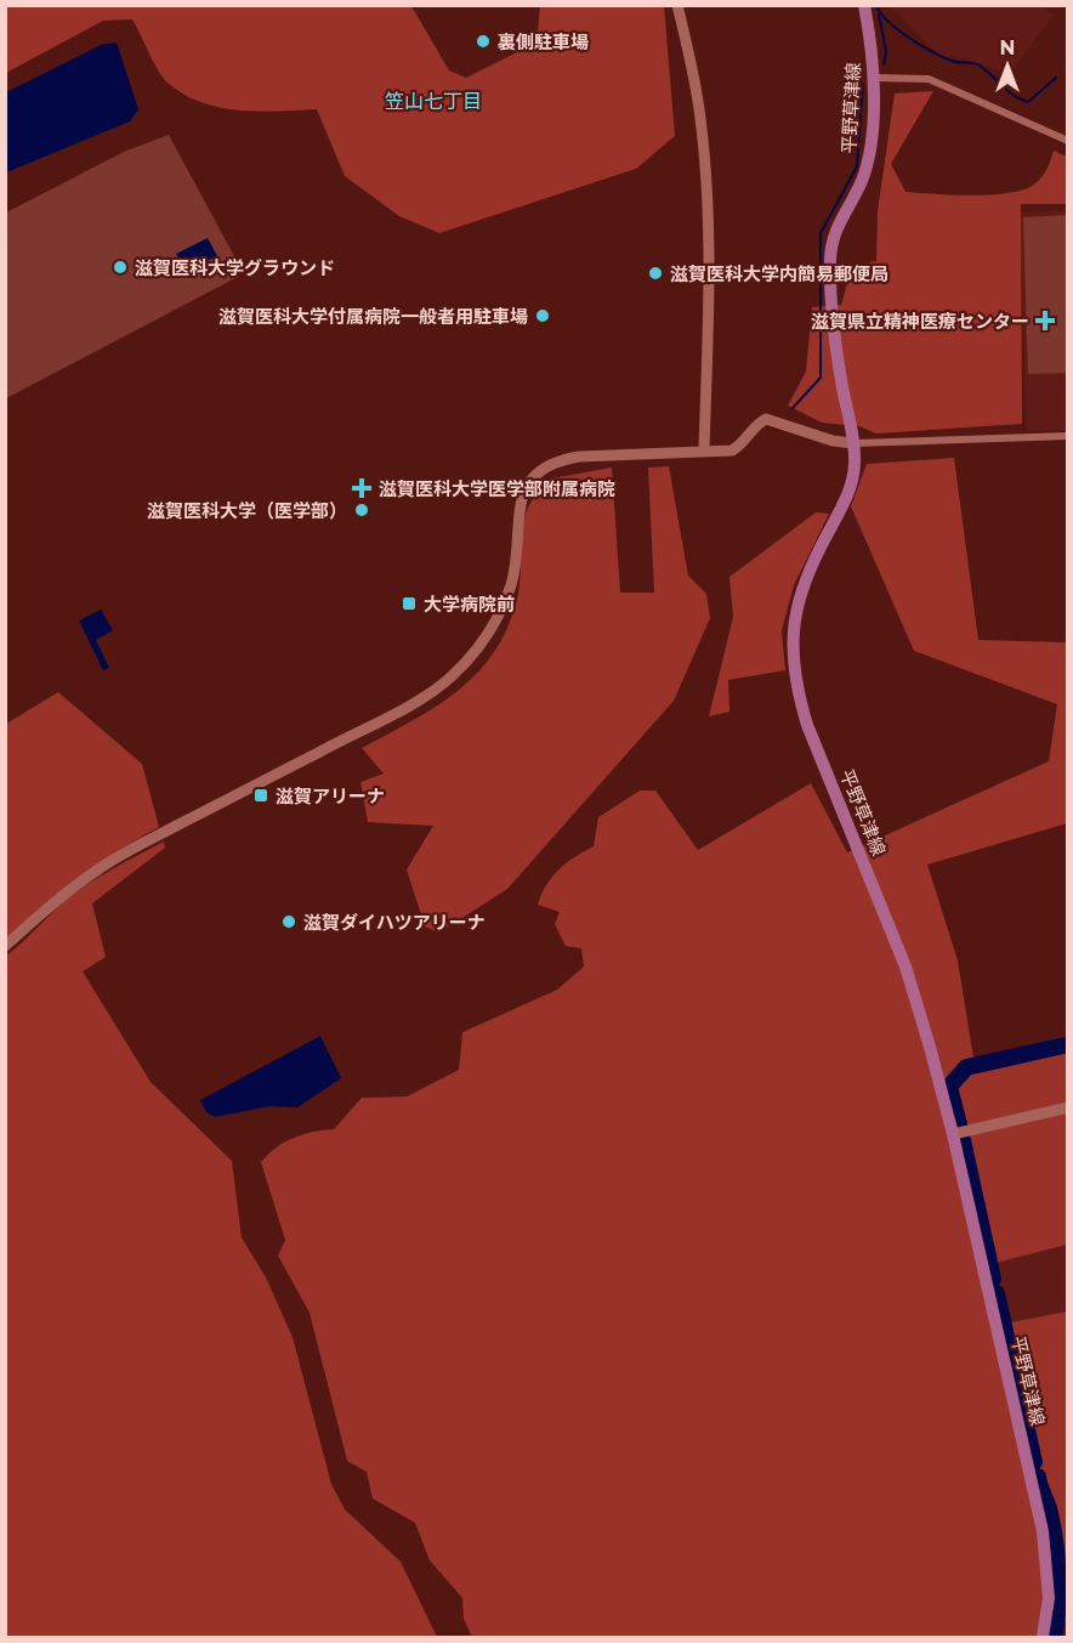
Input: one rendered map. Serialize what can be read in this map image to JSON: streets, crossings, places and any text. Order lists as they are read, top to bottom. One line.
{"streets":{"main road":["平野草津線"]},"districts":["笠山七丁目"],"places":{"other":["裏側駐車場","滋賀医科大学グラウンド","滋賀医科大学内簡易郵便局","滋賀医科大学付属病院一般者用駐車場","滋賀医科大学（医学部）","滋賀ダイハツアリーナ"],"health":["滋賀県立精神医療センター","滋賀医科大学医学部附属病院"],"transit":["大学病院前","滋賀アリーナ"]},"north":"top"}
